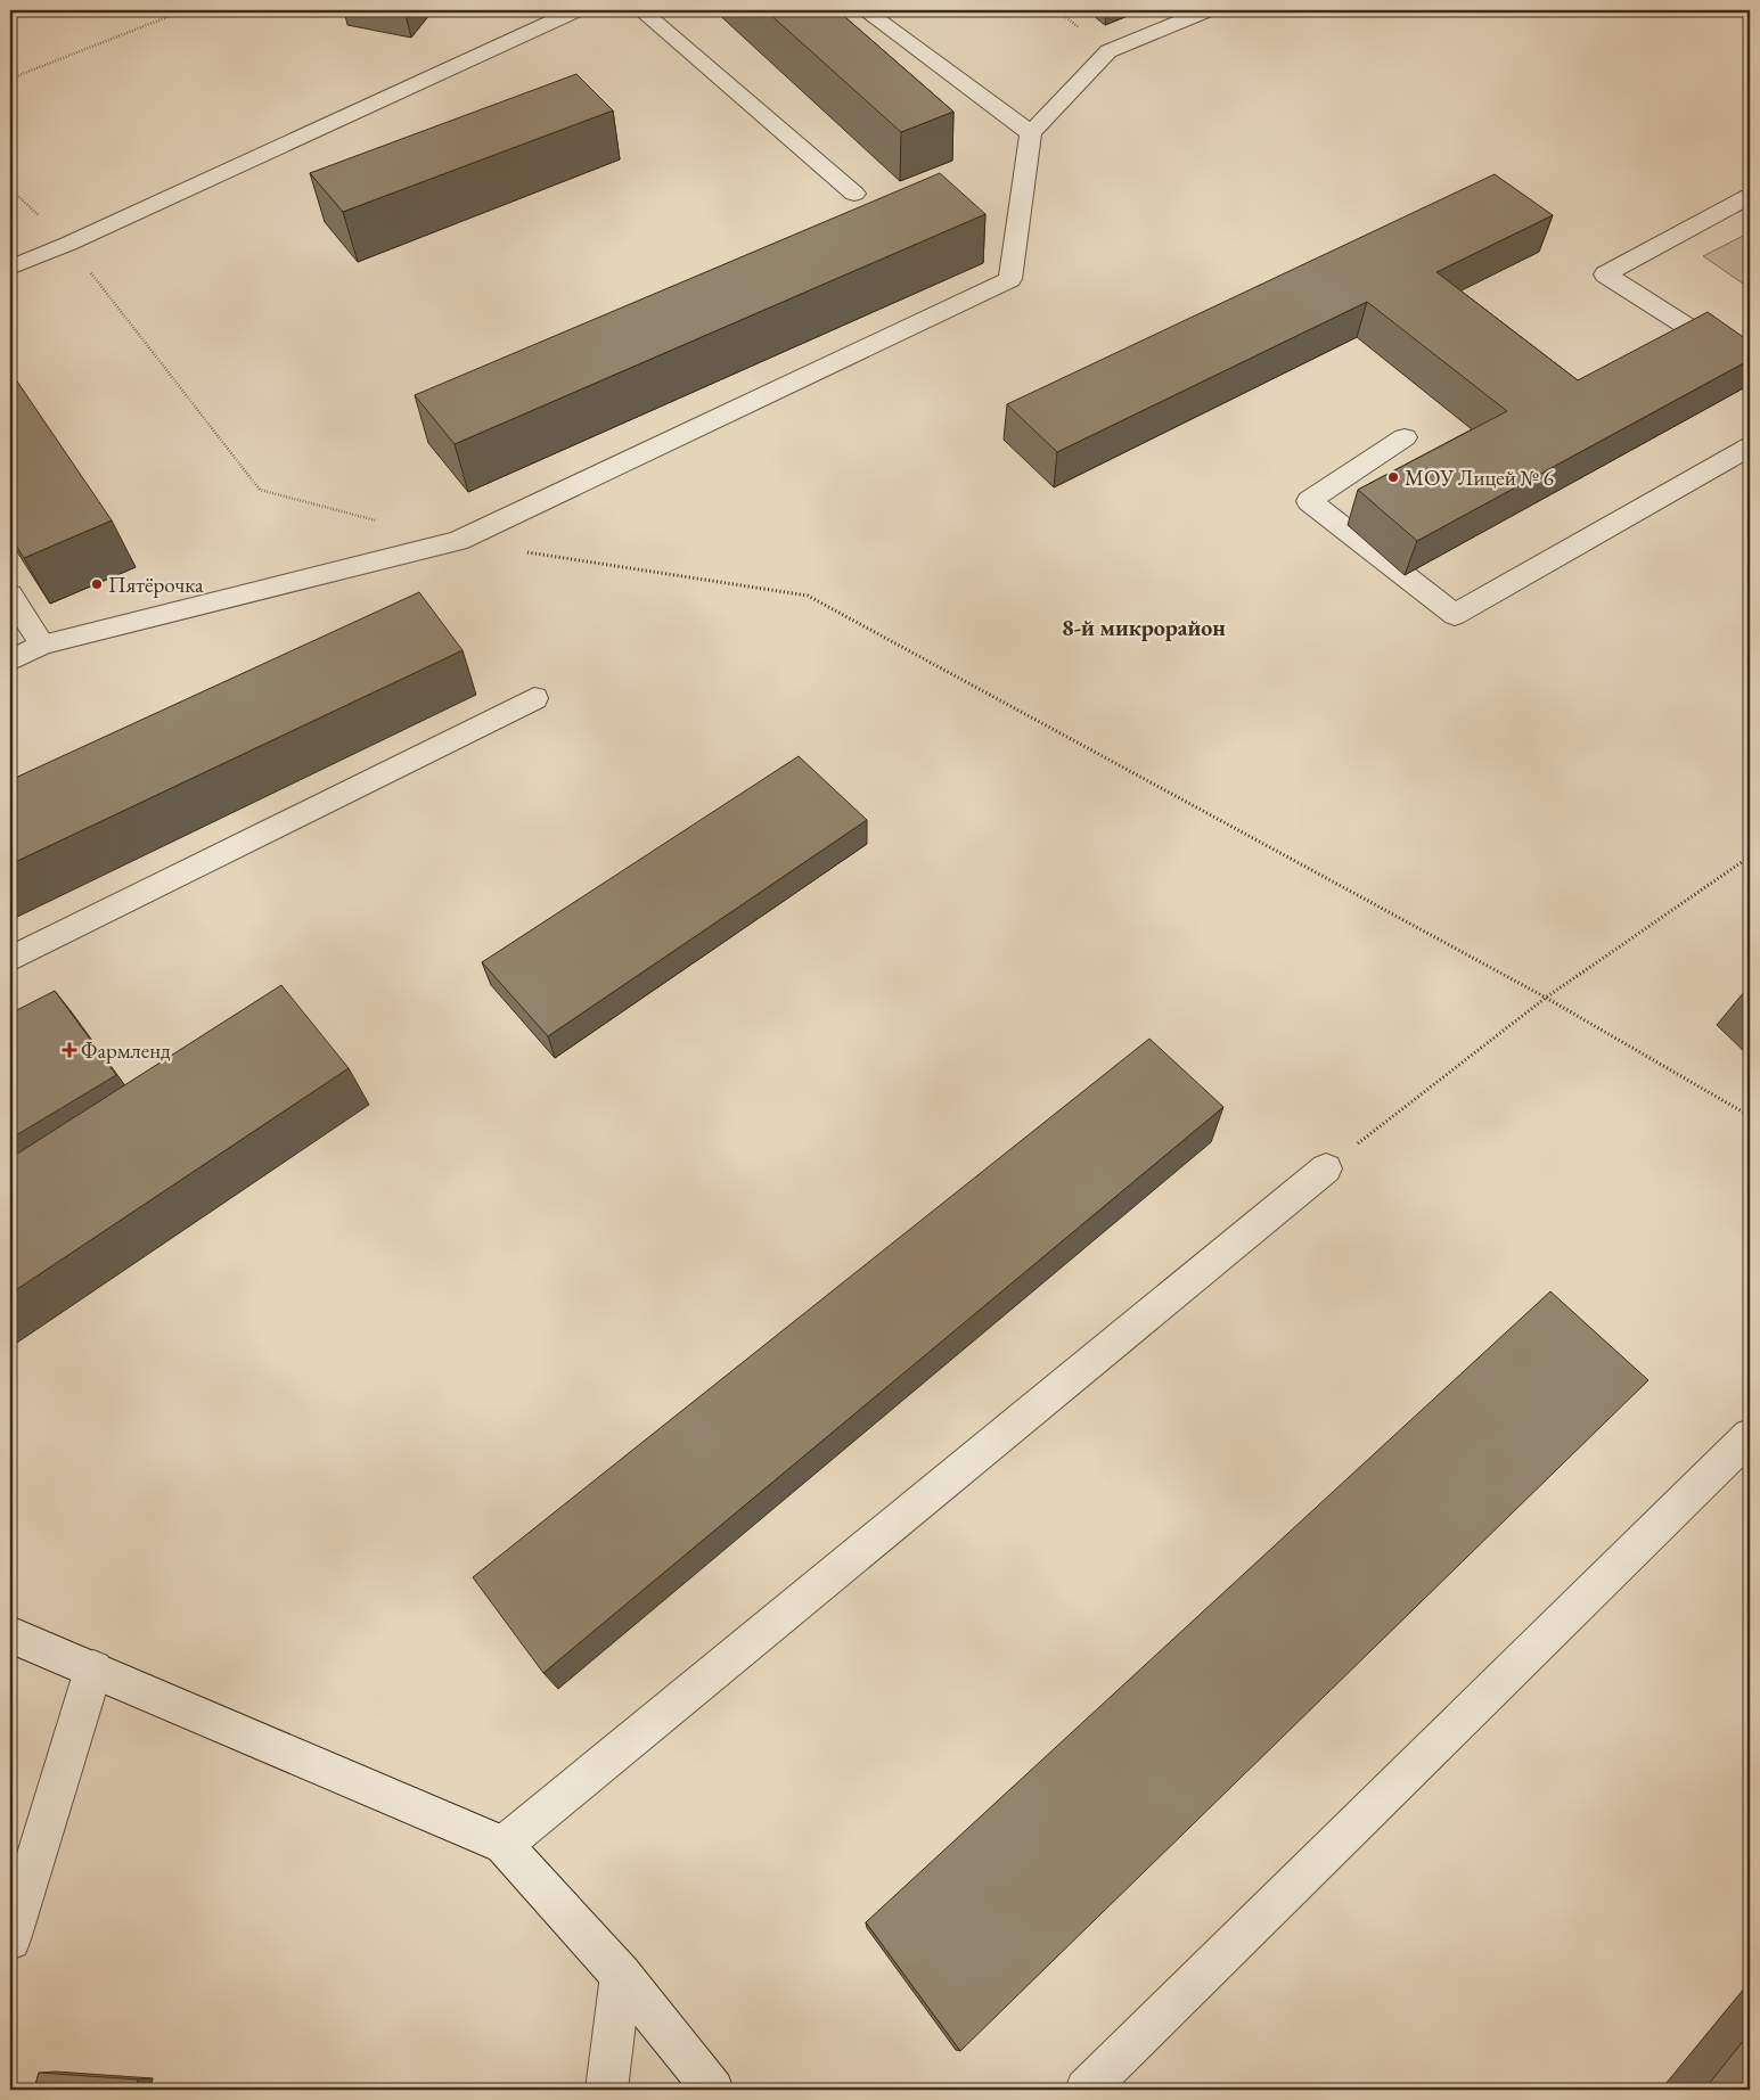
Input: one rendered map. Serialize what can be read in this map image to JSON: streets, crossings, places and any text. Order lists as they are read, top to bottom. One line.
{"districts":["8-й микрорайон"],"places":{"other":["МОУ Лицей № 6","Пятёрочка"],"health":["Фармленд"]}}
